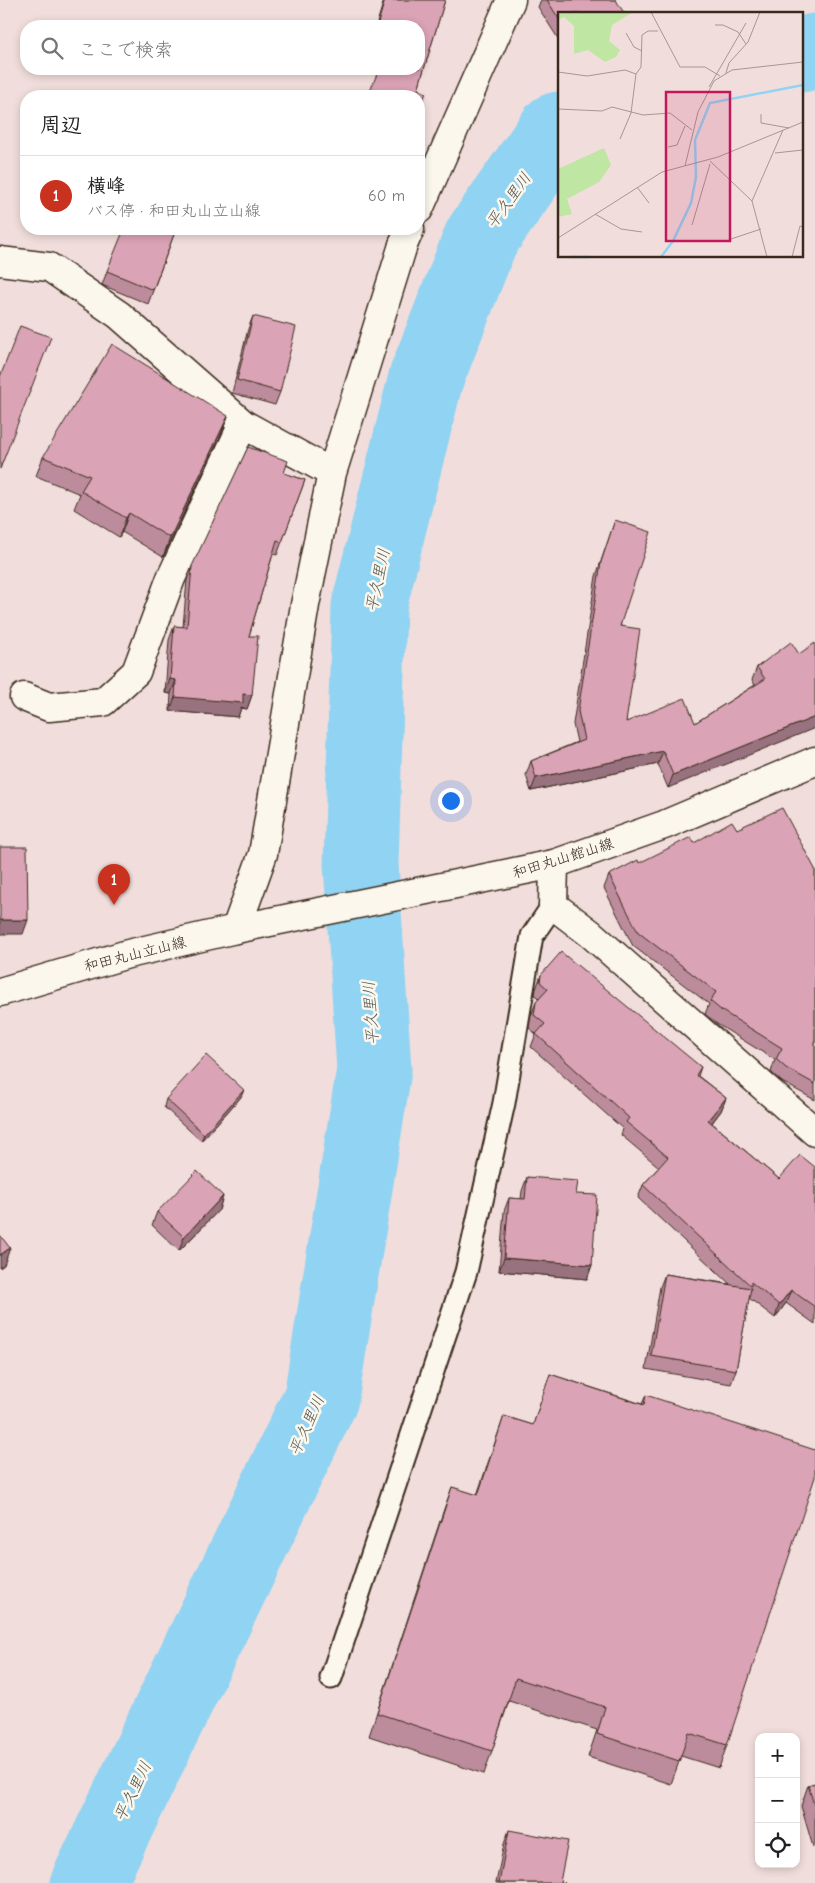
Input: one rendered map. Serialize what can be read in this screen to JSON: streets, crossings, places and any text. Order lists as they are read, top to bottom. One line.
{"streets":{"street":["和田丸山館山線","和田丸山立山線"]},"crossings":[["和田丸山館山線","和田丸山立山線"]],"water":["平久里川"],"page":{"search":"ここで検索","heading":"周辺","list":[{"mark":"1","name":"横峰","note":"バス停 · 和田丸山立山線","value":"60 m"}],"pins":"1","map_buttons":["+","−"]}}
